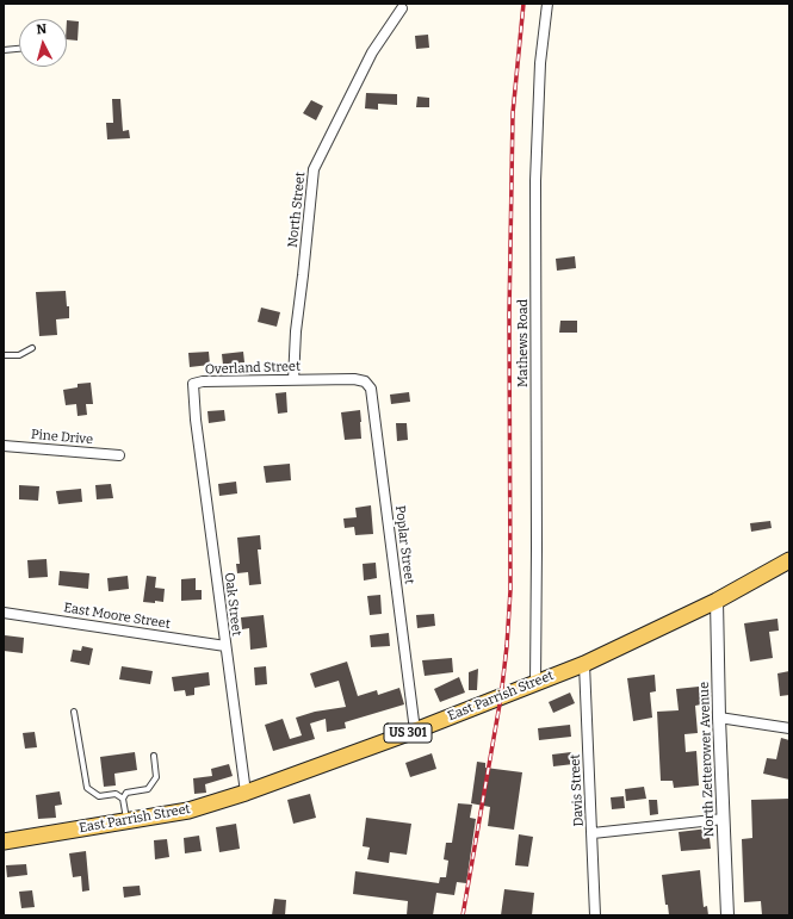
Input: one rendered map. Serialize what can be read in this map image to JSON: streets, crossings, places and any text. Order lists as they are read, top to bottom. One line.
{"streets":{"main road":["East Parrish Street","US 301"],"street":["North Street","Mathews Road","Overland Street","Pine Drive","Poplar Street","Oak Street","East Moore Street","North Zetterower Avenue","Davis Street"]},"crossings":[["North Street","Overland Street"],["Mathews Road","East Parrish Street"],["Overland Street","Poplar Street"],["Overland Street","Oak Street"],["Poplar Street","East Parrish Street"],["Oak Street","East Moore Street"],["Oak Street","East Parrish Street"],["East Parrish Street","North Zetterower Avenue"],["East Parrish Street","Davis Street"]],"north":"top"}
